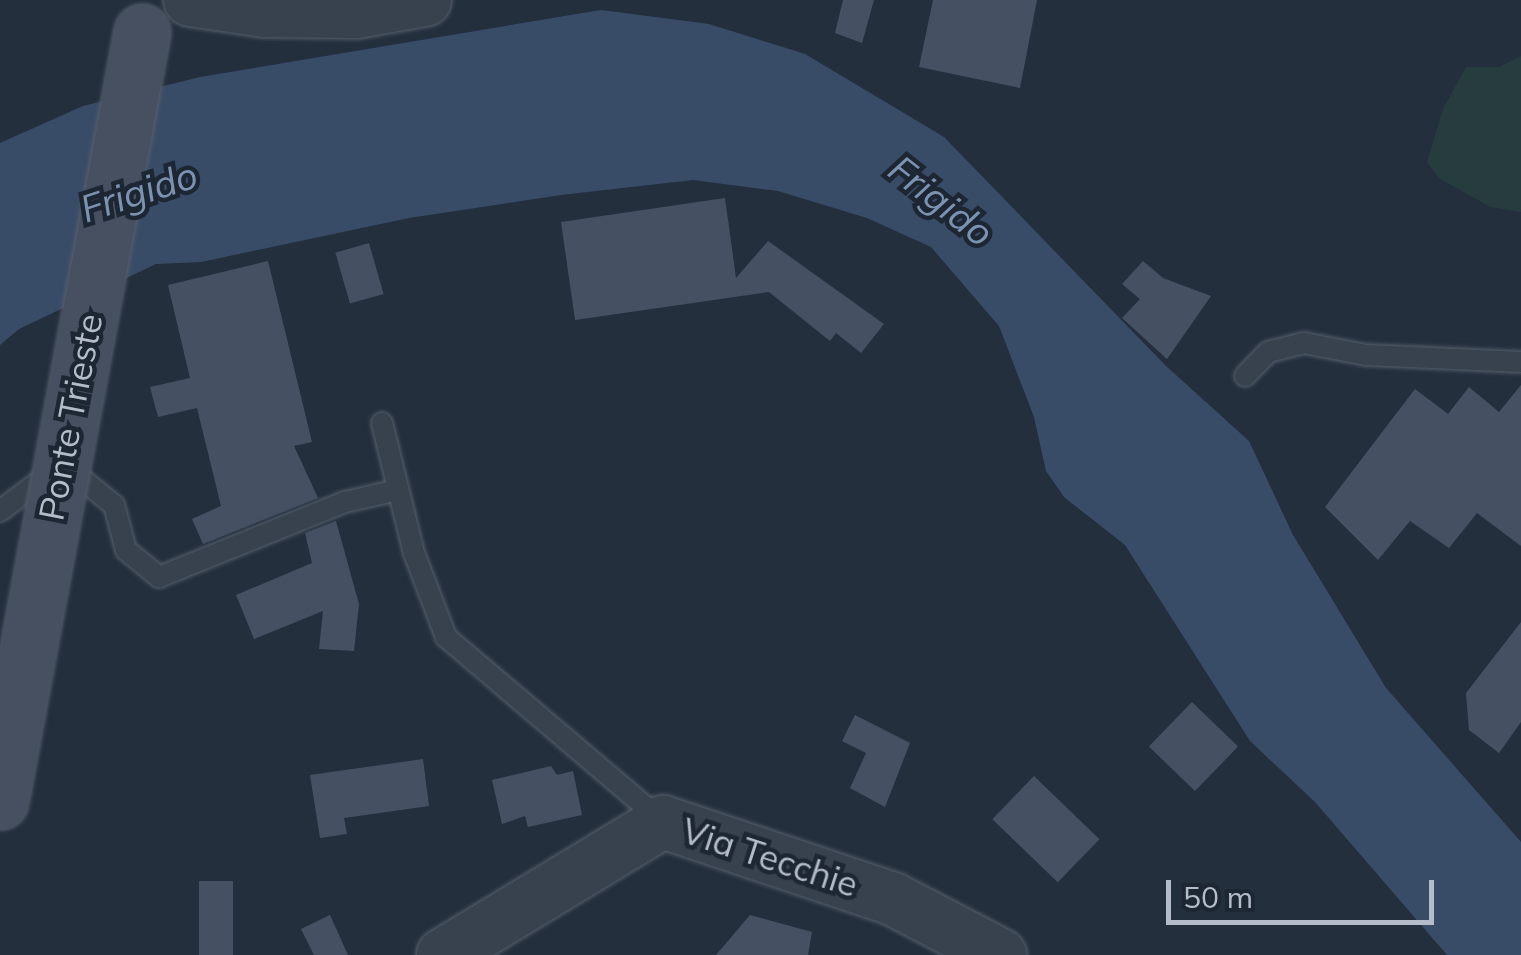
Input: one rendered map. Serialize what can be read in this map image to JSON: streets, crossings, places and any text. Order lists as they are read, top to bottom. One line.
{"streets":{"main road":["Ponte Trieste"],"street":["Via Tecchie"]},"water":["Frigido"],"scale_bar":"50 m"}
